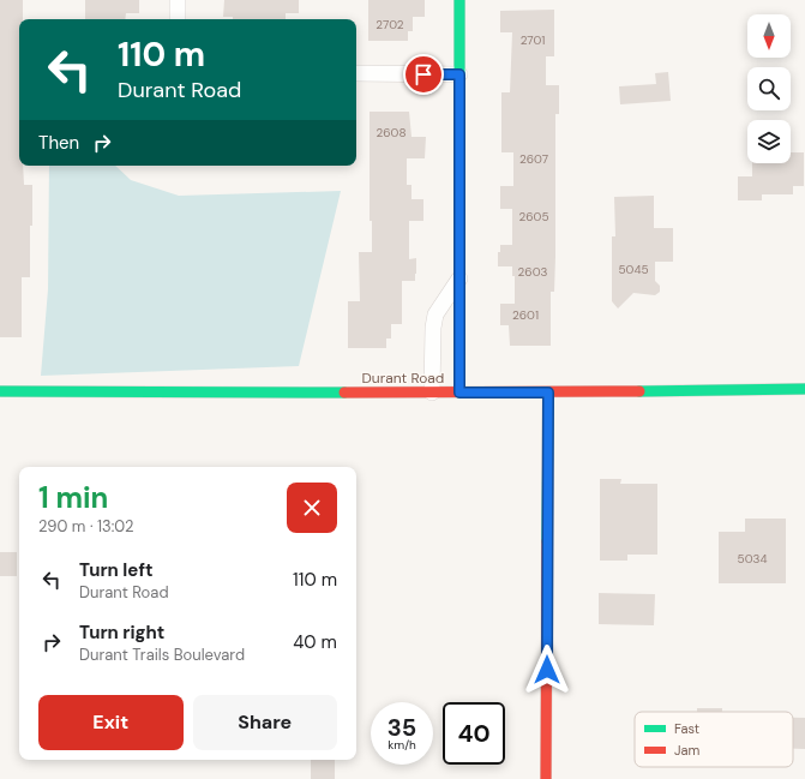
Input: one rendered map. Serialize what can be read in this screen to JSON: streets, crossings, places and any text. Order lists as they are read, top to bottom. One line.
{"streets":{"street":["Durant Road"]},"house_numbers":["2702","2701","2608","2607","2605","5045","2603","2601","5034"],"legend":["Fast","Jam"],"north":"bottom","page":{"turn":["110 m","Durant Road"],"then":"Then","heading":["1 min","290 m · 13:02"],"list":[{"name":"Turn left","note":"Durant Road","value":"110 m"},{"name":"Turn right","note":"Durant Trails Boulevard","value":"40 m"}],"buttons":["Exit","Share"],"speed":"35 km/h","limit":"40"}}
